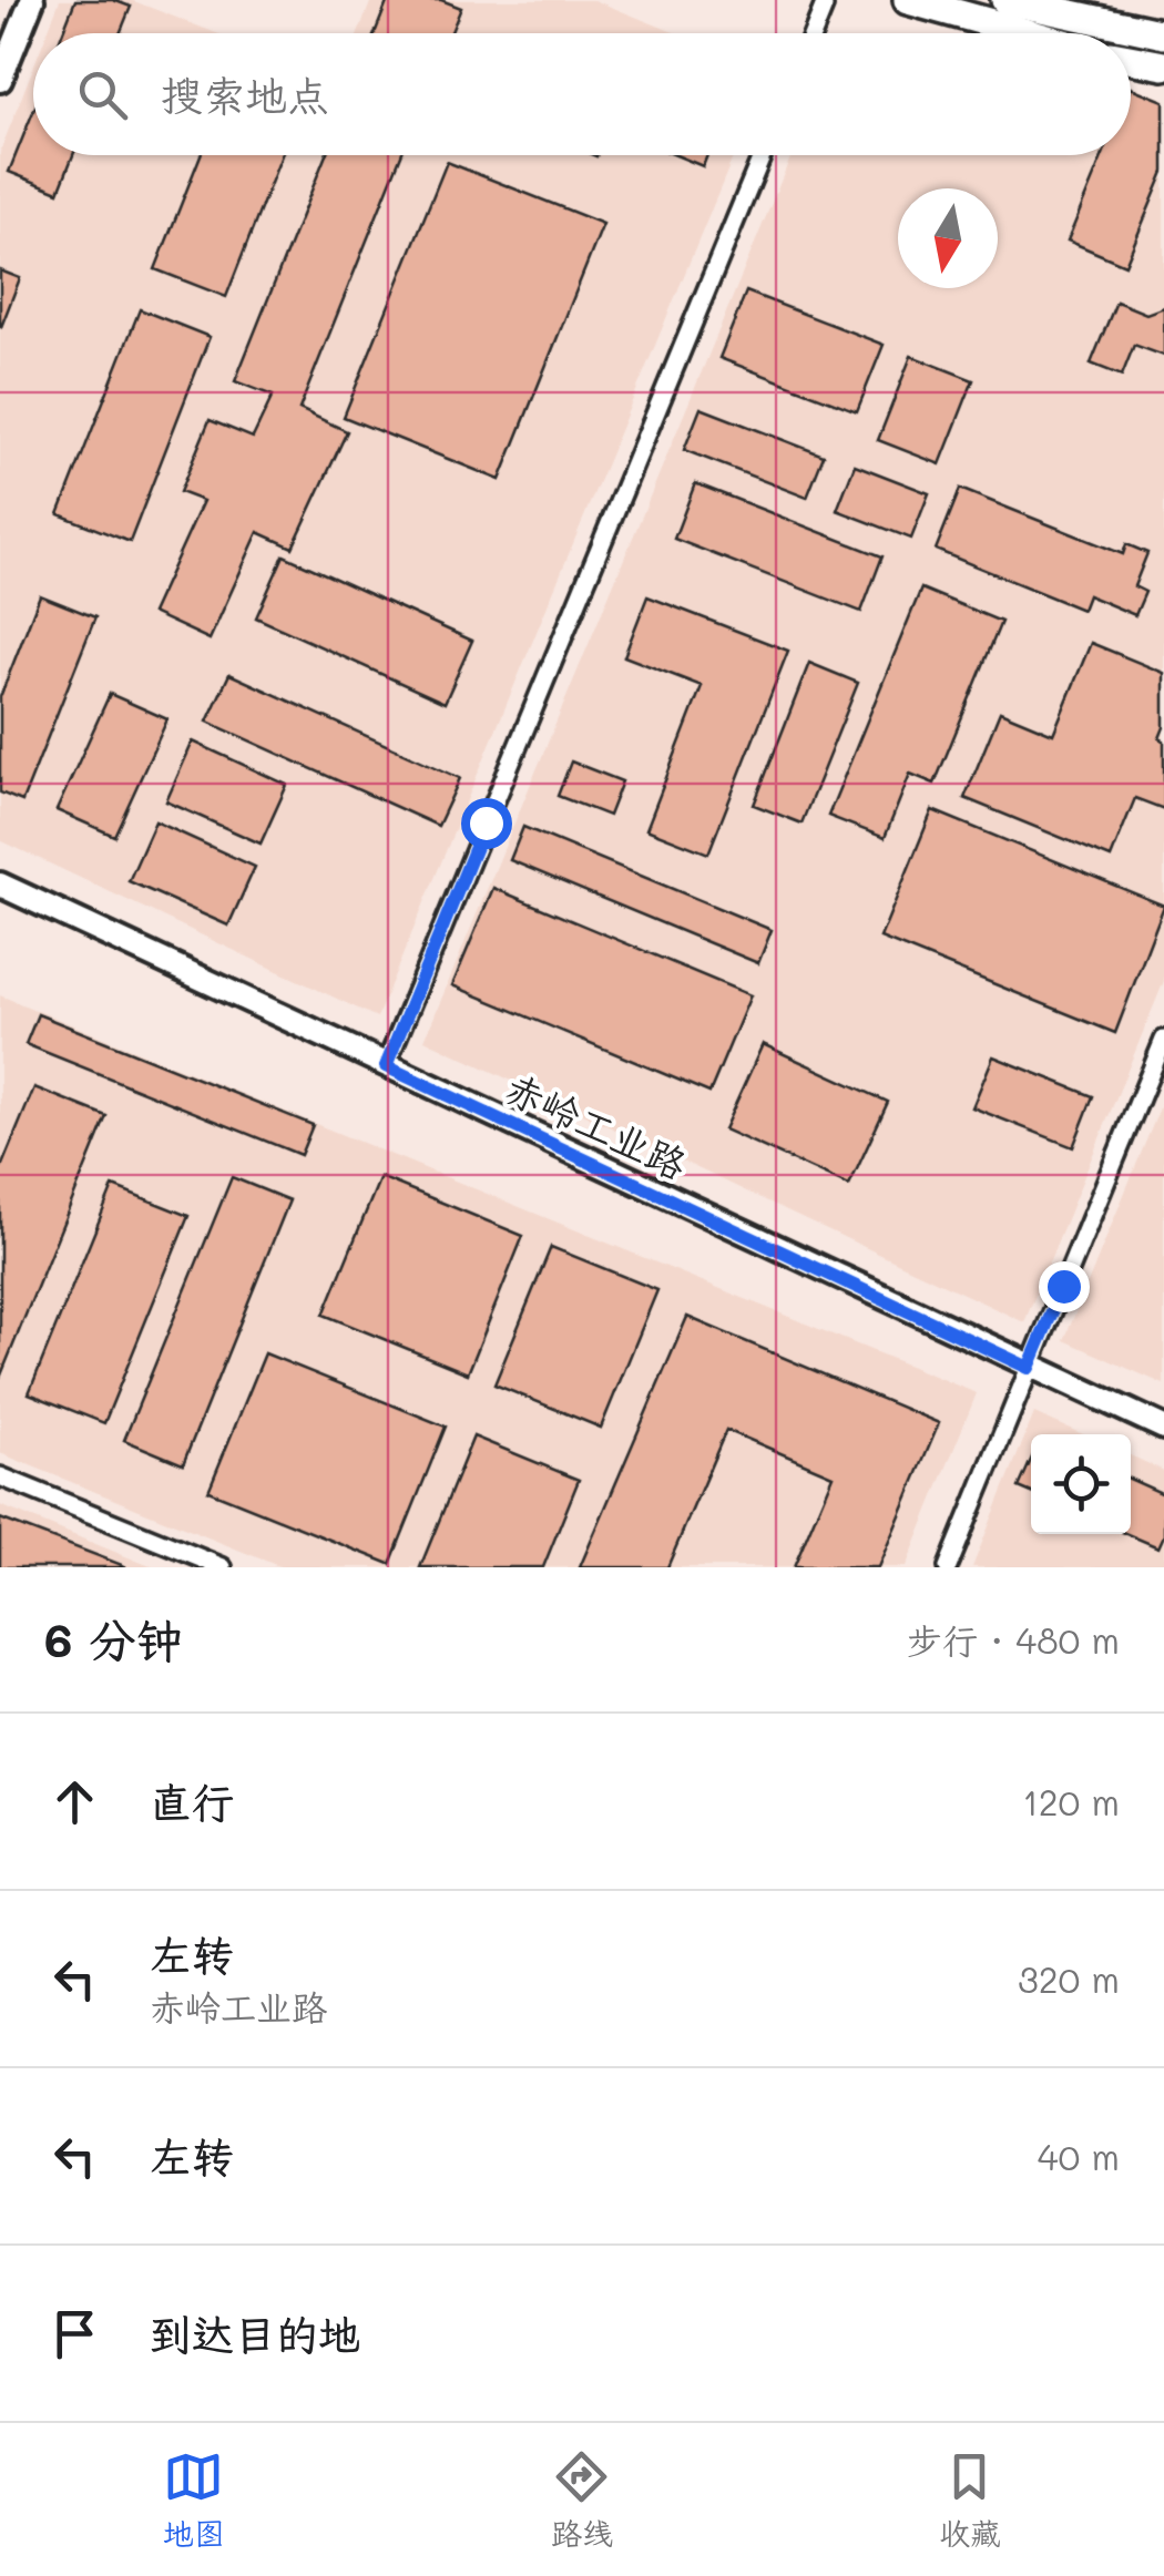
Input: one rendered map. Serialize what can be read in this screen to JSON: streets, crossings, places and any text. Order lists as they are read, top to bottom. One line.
{"streets":{"street":["赤岭工业路"]},"north":"bottom","page":{"search":"搜索地点","heading":["6 分钟","步行 · 480 m"],"list":[["直行","120 m"],["左转","赤岭工业路","320 m"],["左转","40 m"],"到达目的地"],"nav":["地图","路线","收藏"]}}
